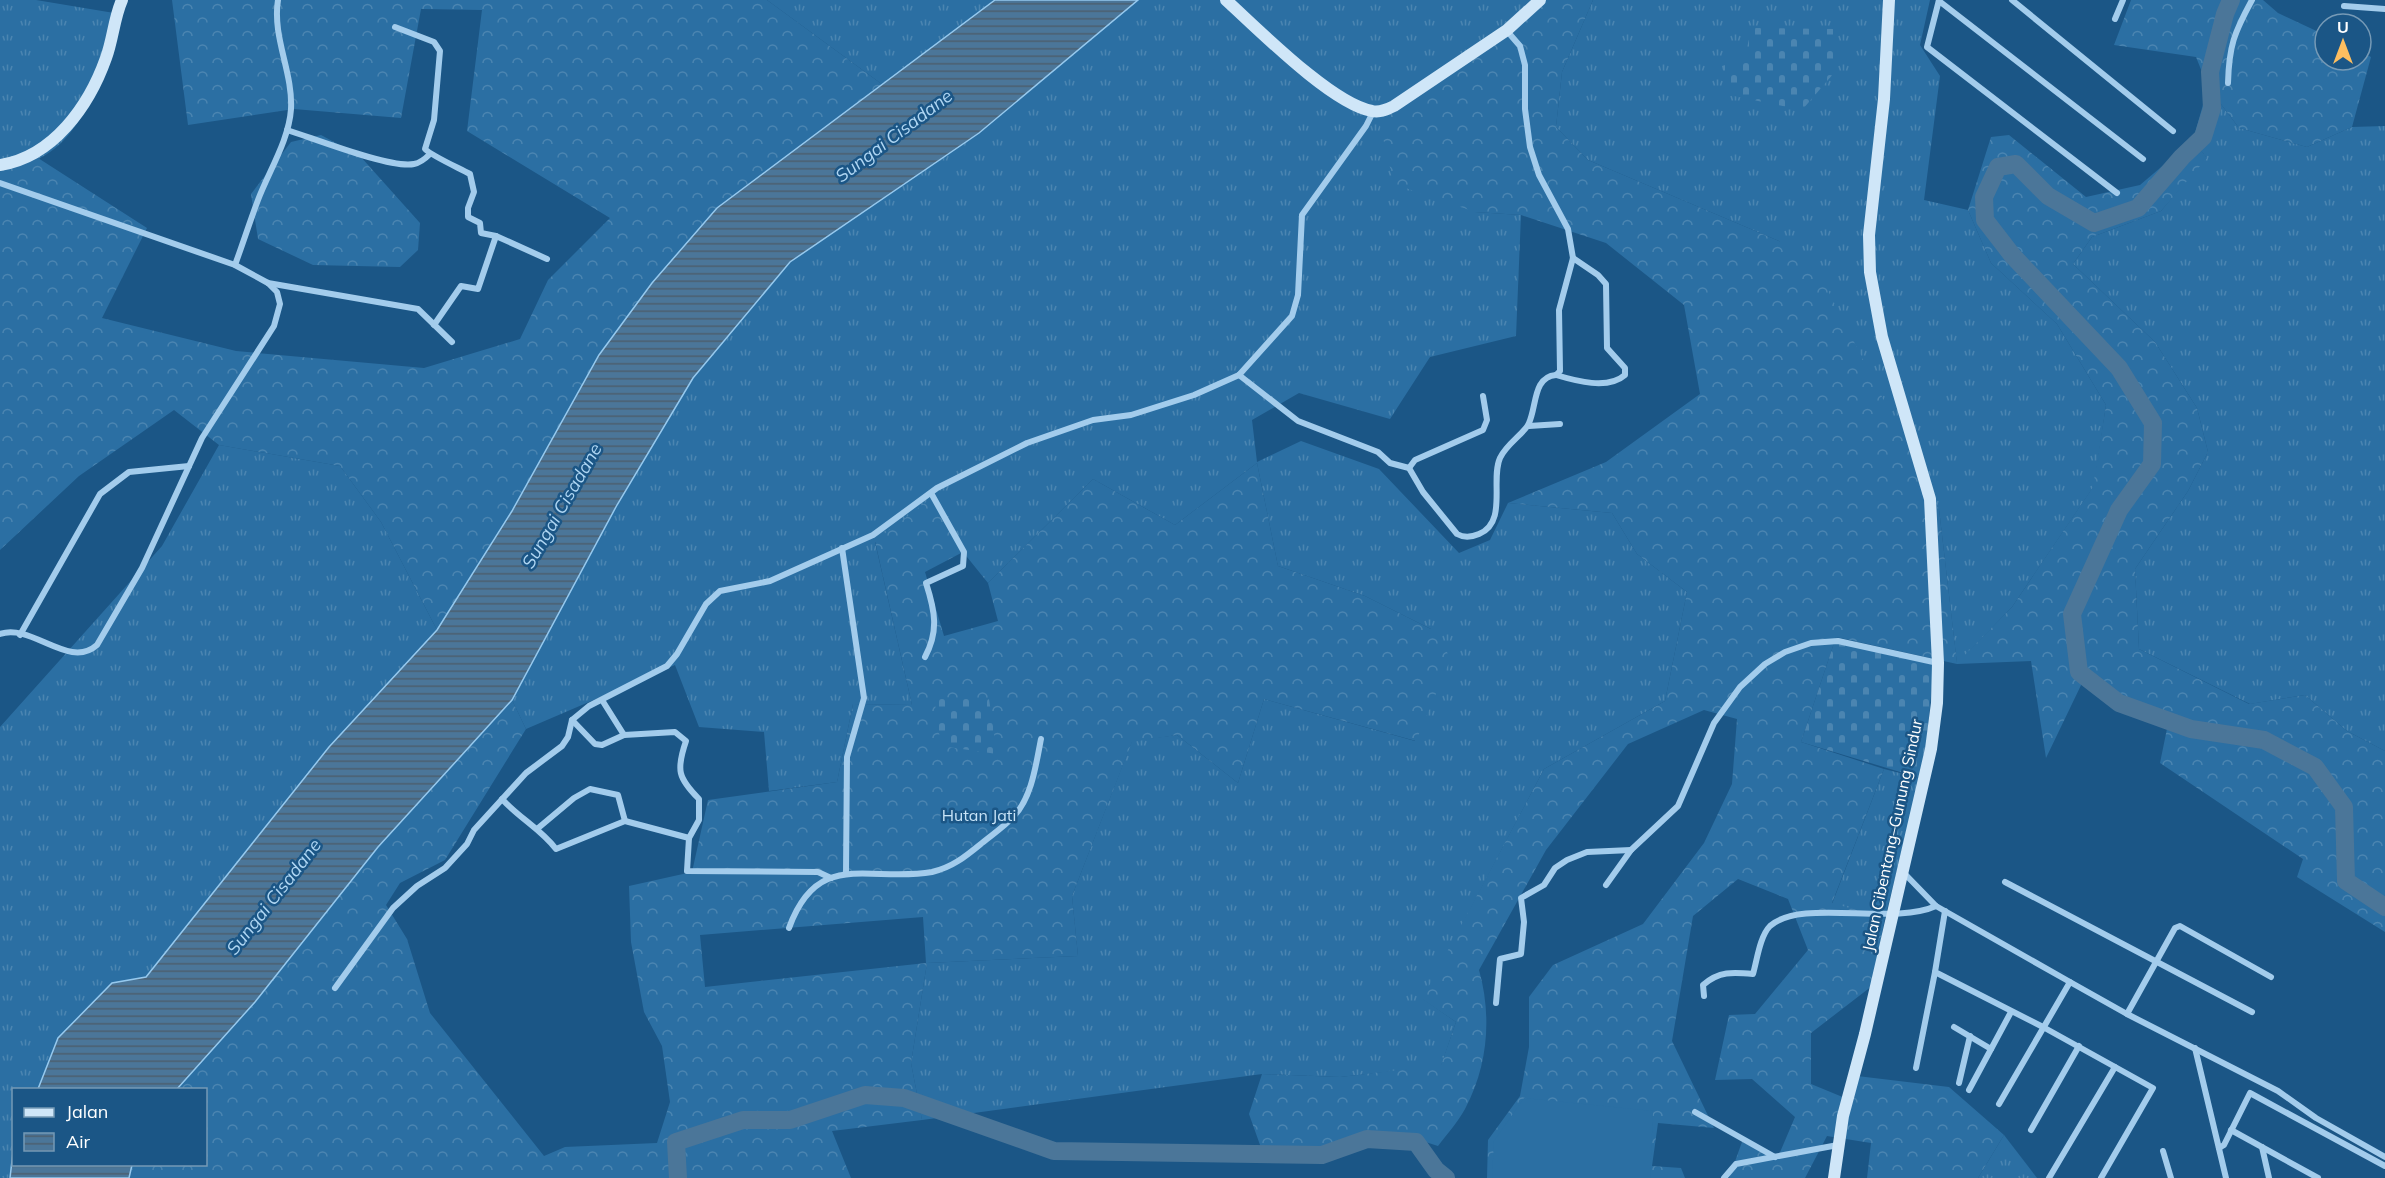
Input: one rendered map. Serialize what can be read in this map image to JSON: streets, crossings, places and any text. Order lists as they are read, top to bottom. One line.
{"streets":{"street":["Jalan Cibentang–Gunung Sindur"]},"water":["Sungai Cisadane"],"parks":["Hutan Jati"],"legend":["Jalan","Air"],"north":"top"}
